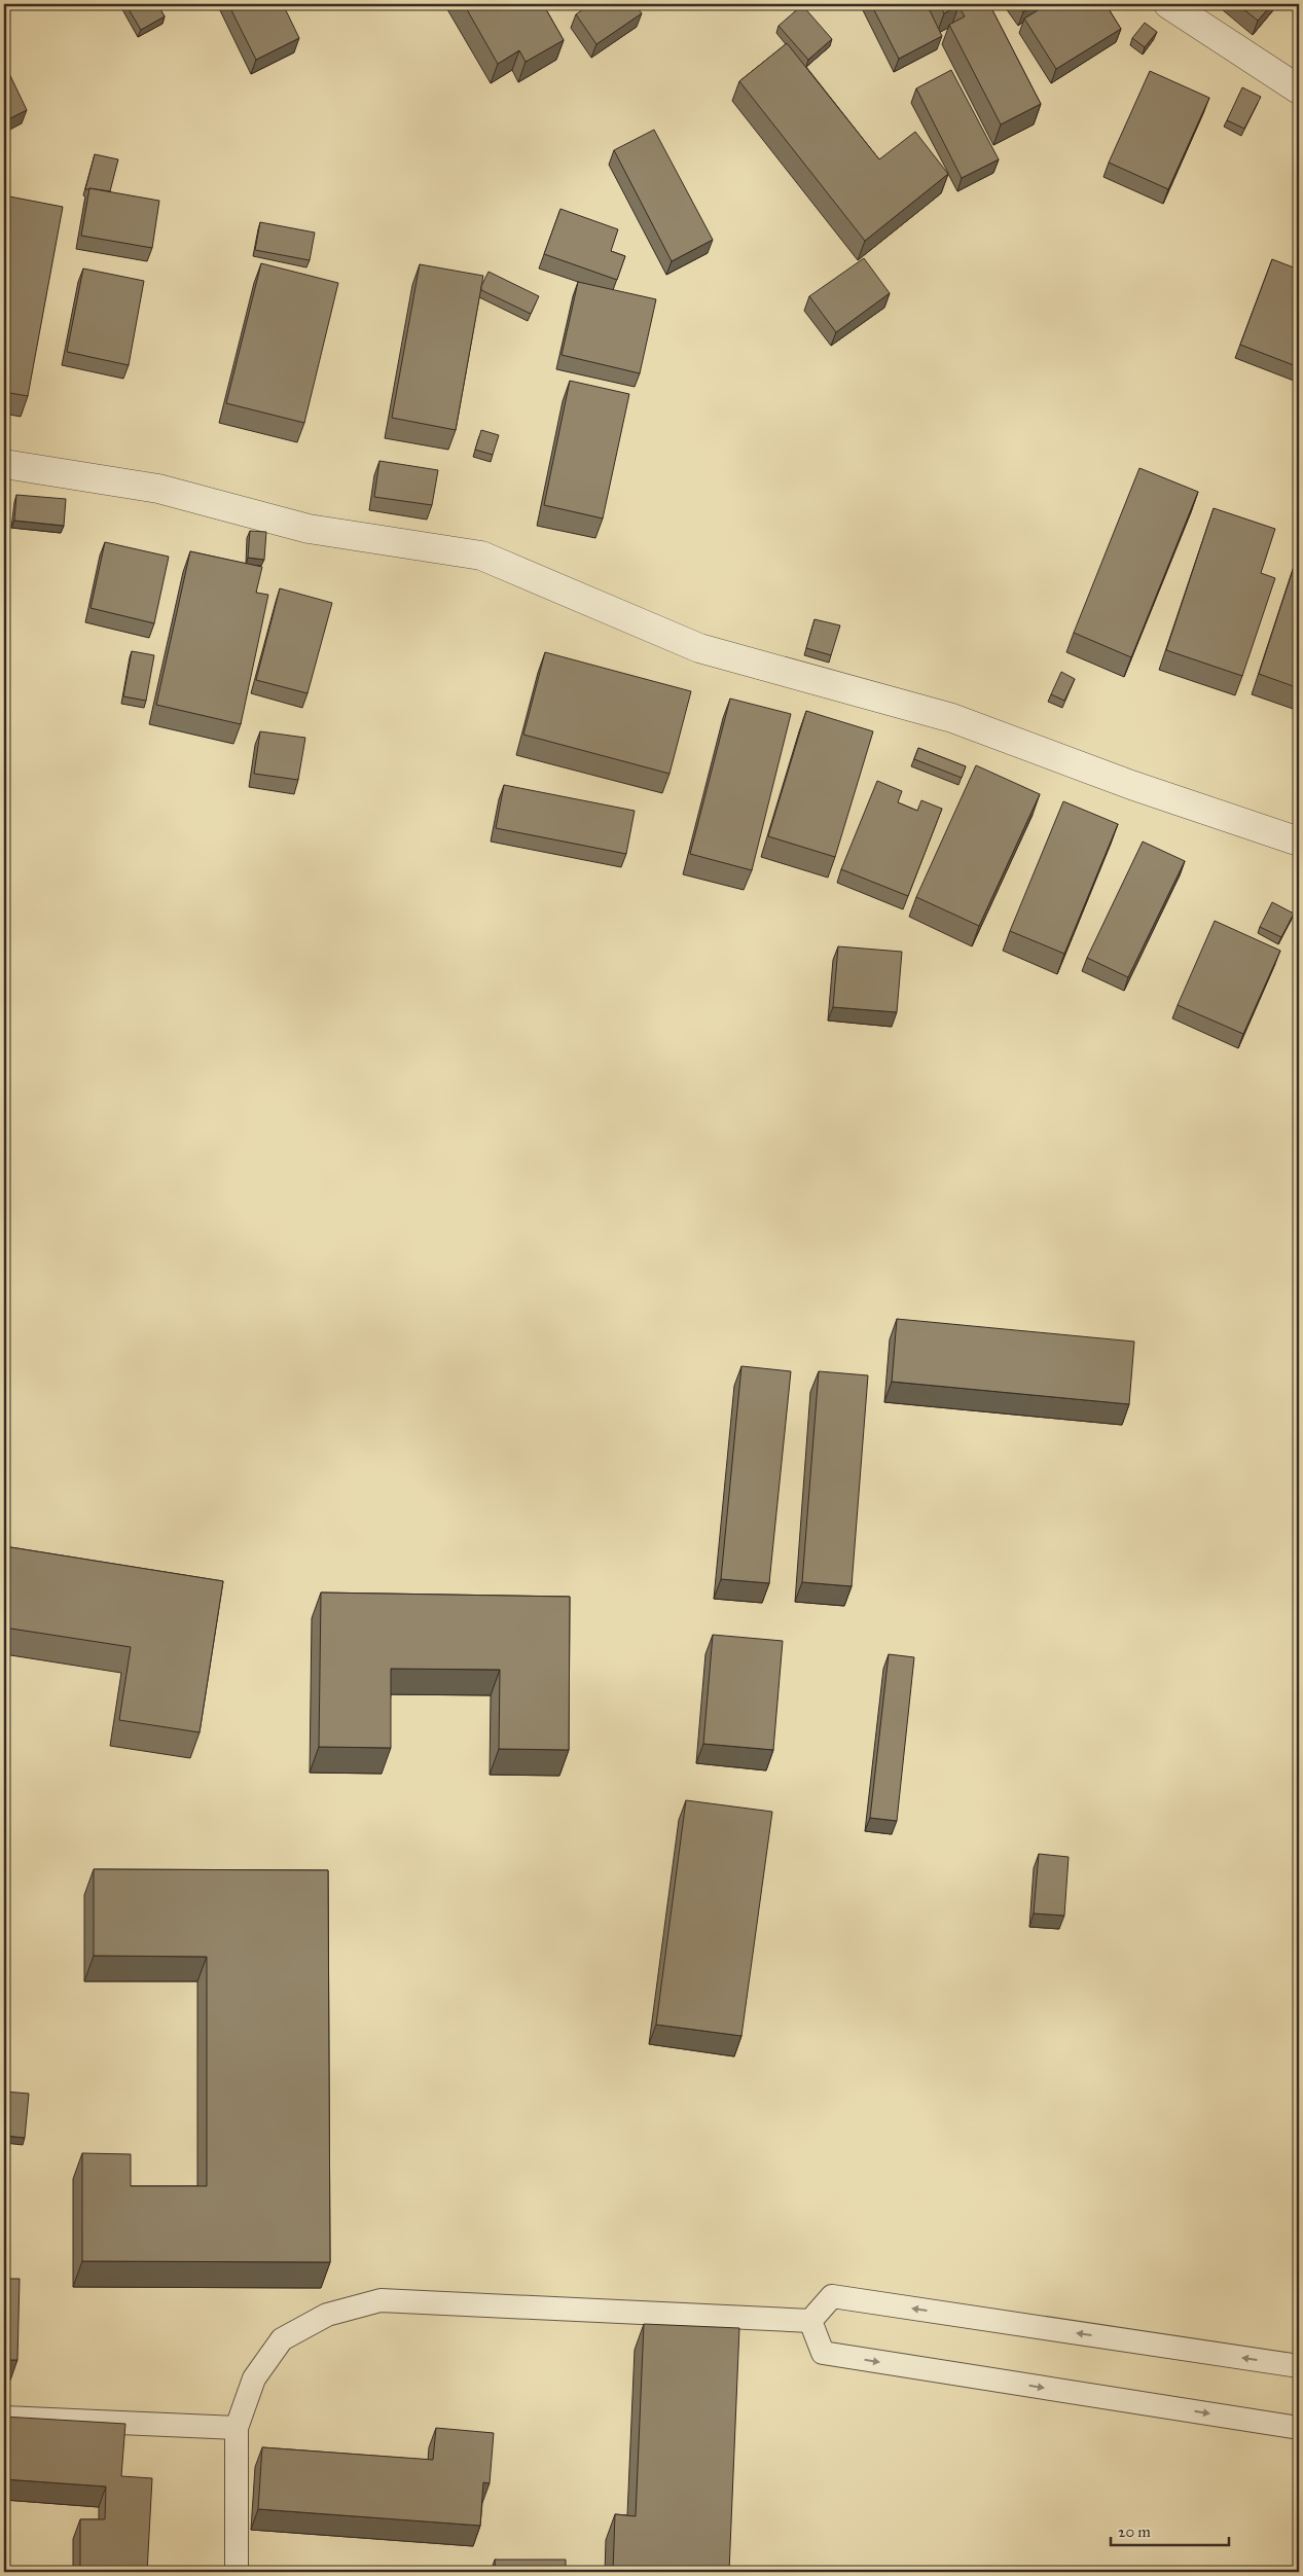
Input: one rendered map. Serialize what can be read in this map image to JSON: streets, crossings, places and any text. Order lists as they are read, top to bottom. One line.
{"scale_bar":"20 m"}
